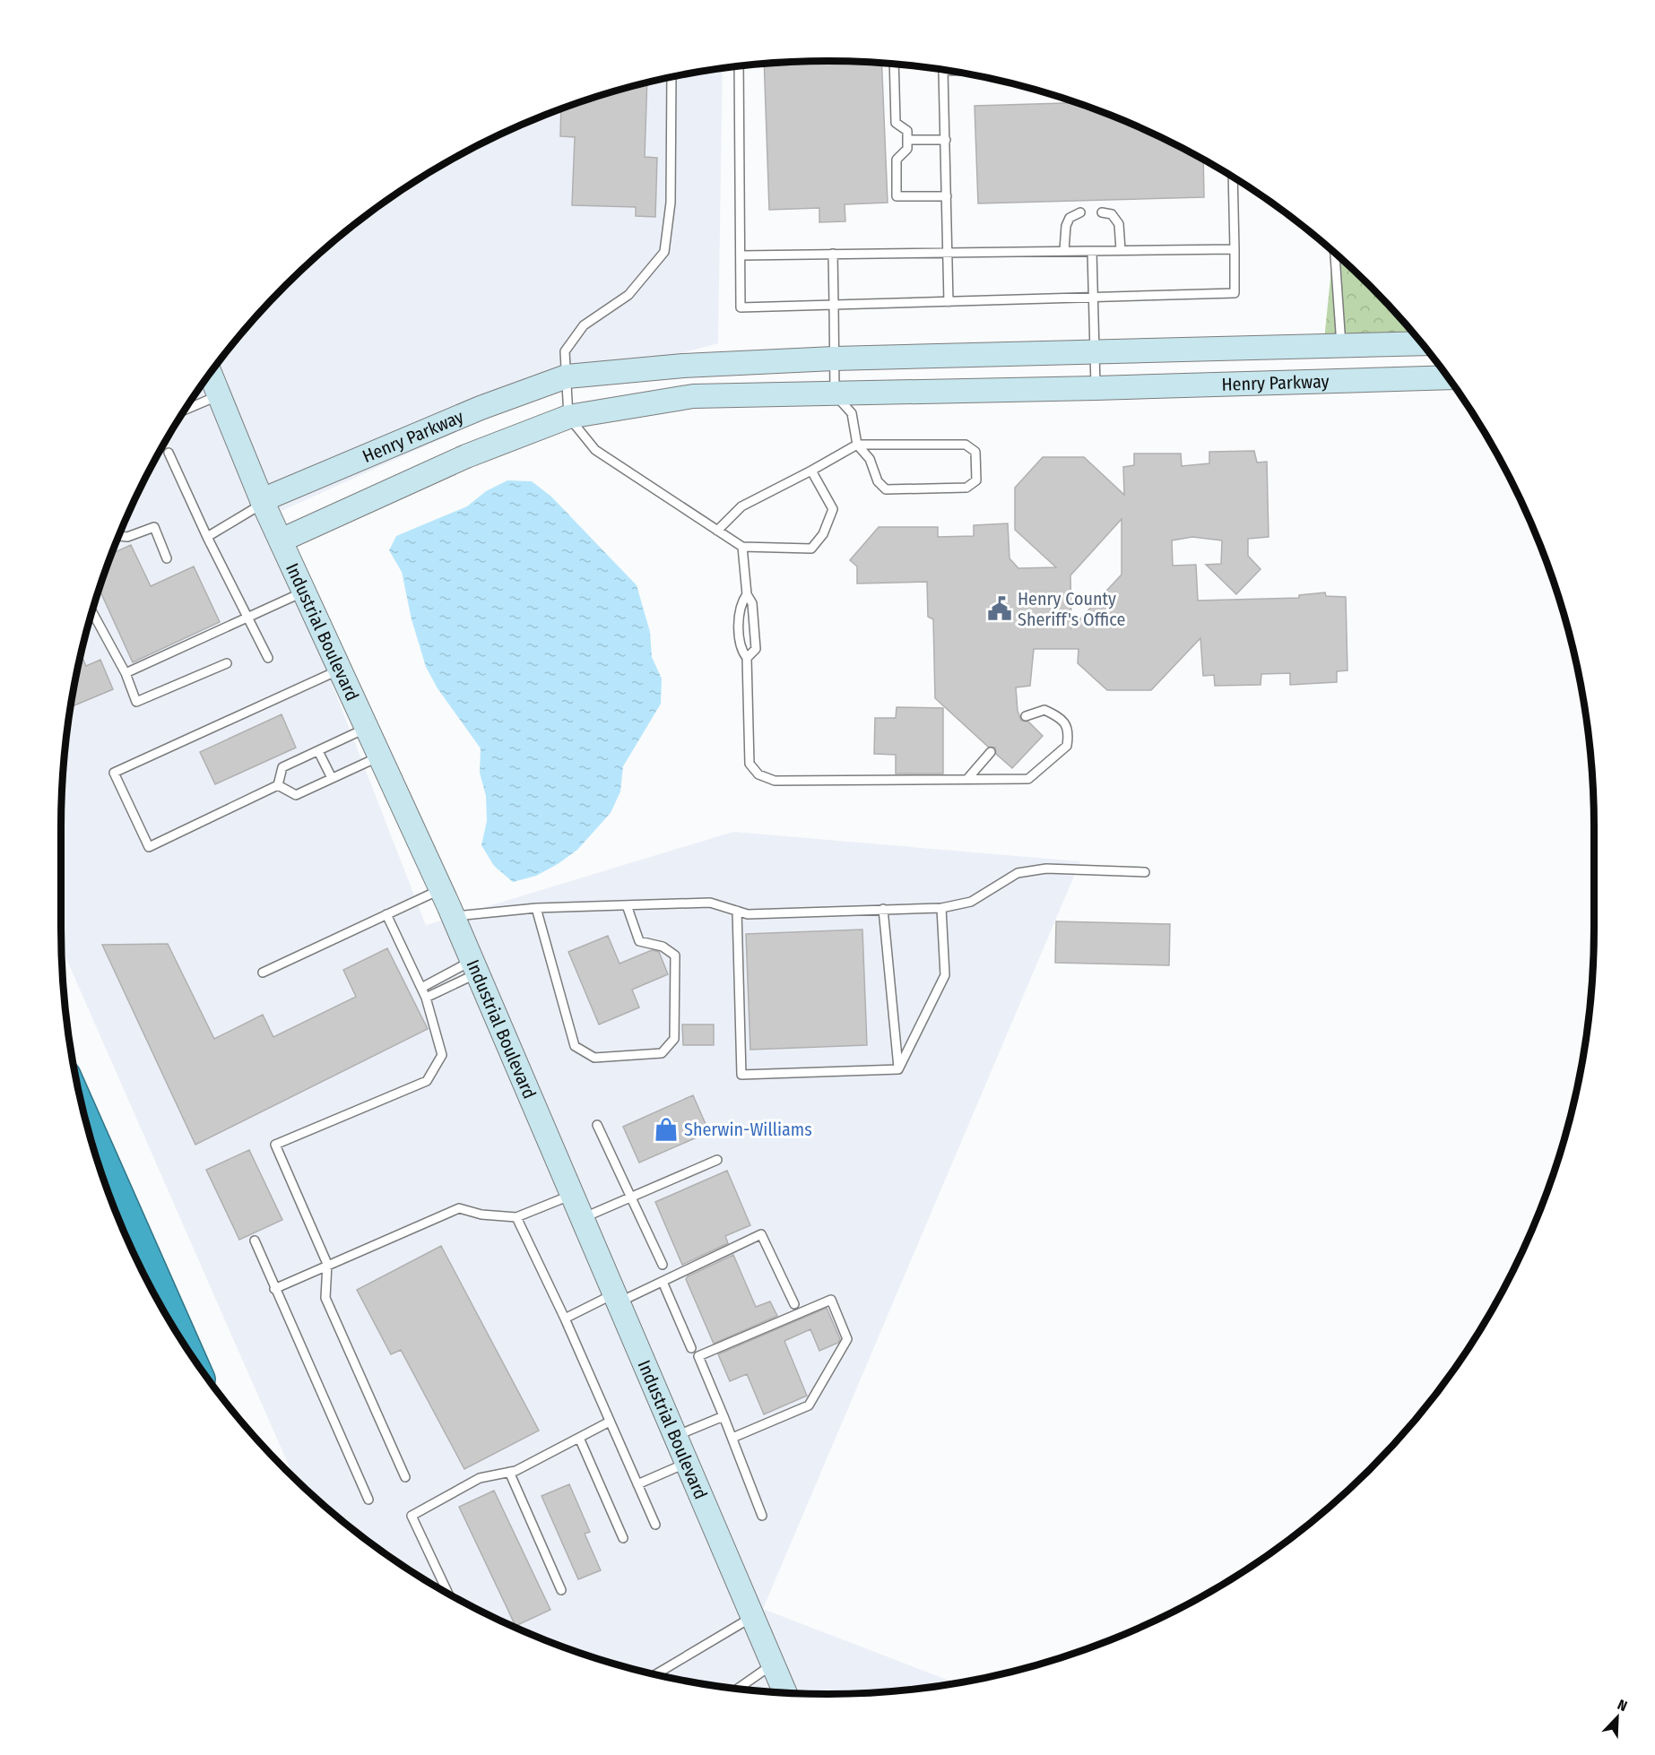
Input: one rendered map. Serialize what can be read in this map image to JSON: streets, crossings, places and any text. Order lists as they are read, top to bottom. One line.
{"streets":{"street":["Henry Parkway","Industrial Boulevard"]},"crossings":[["Henry Parkway","Industrial Boulevard"]],"places":{"public building":["Henry County Sheriff's Office"],"shop":["Sherwin-Williams"]},"north":"top right"}
